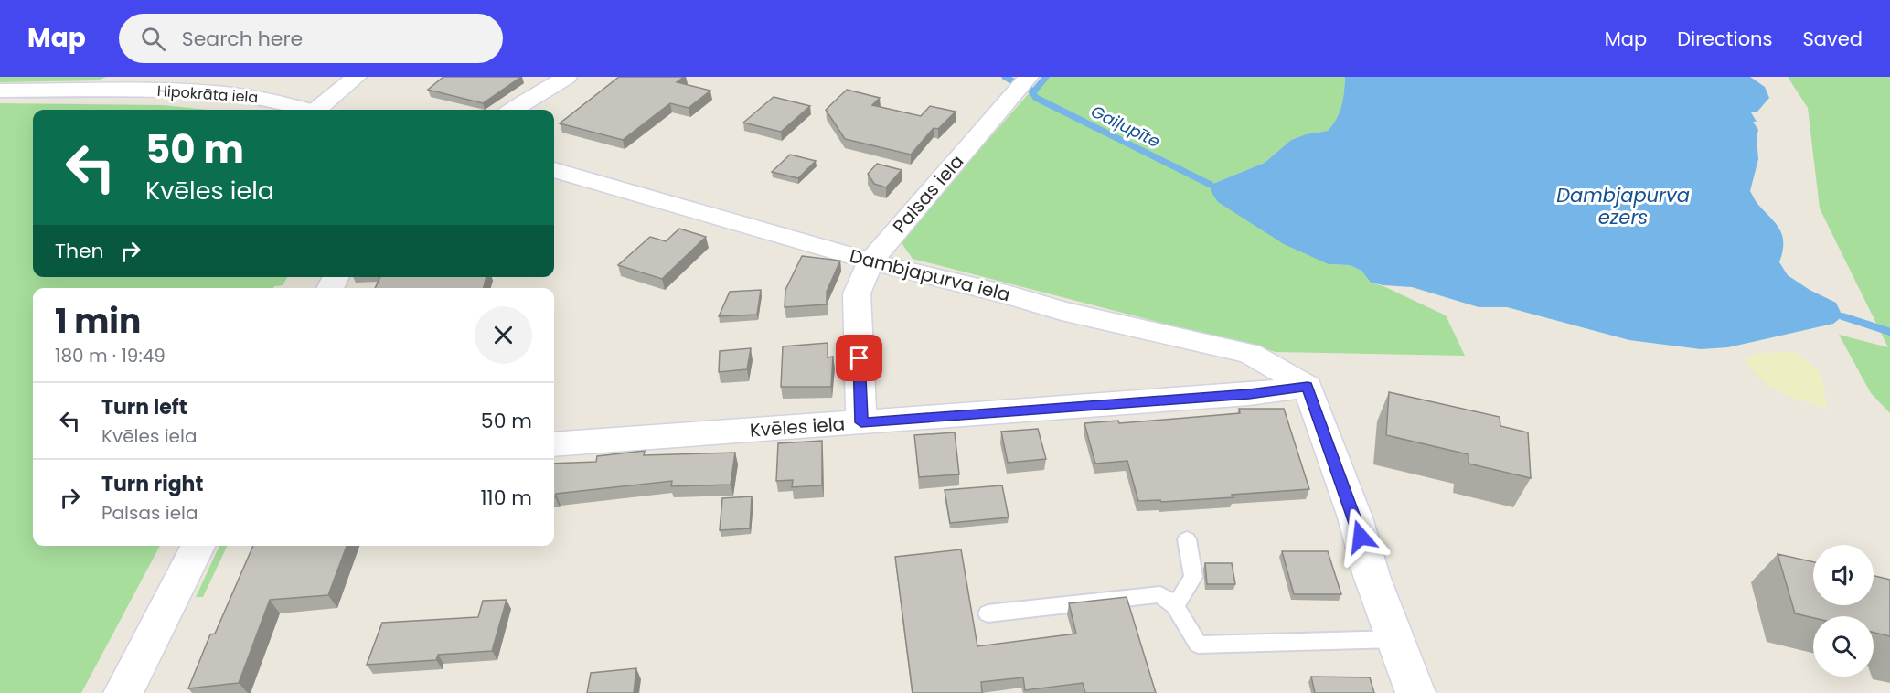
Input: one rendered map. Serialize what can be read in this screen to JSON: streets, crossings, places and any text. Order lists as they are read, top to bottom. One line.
{"streets":{"street":["Hipokrāta iela","Palsas iela","Dambjapurva iela","Kvēles iela"]},"crossings":[["Palsas iela","Dambjapurva iela"],["Palsas iela","Kvēles iela"],["Dambjapurva iela","Kvēles iela"]],"water":["Gaiļupīte","Dambjapurva ezers"],"page":{"header":"Map","search":"Search here","nav":["Map","Directions","Saved"],"turn":["50 m","Kvēles iela"],"then":"Then","heading":["1 min","180 m · 19:49"],"list":[{"name":"Turn left","note":"Kvēles iela","value":"50 m"},{"name":"Turn right","note":"Palsas iela","value":"110 m"}]}}
